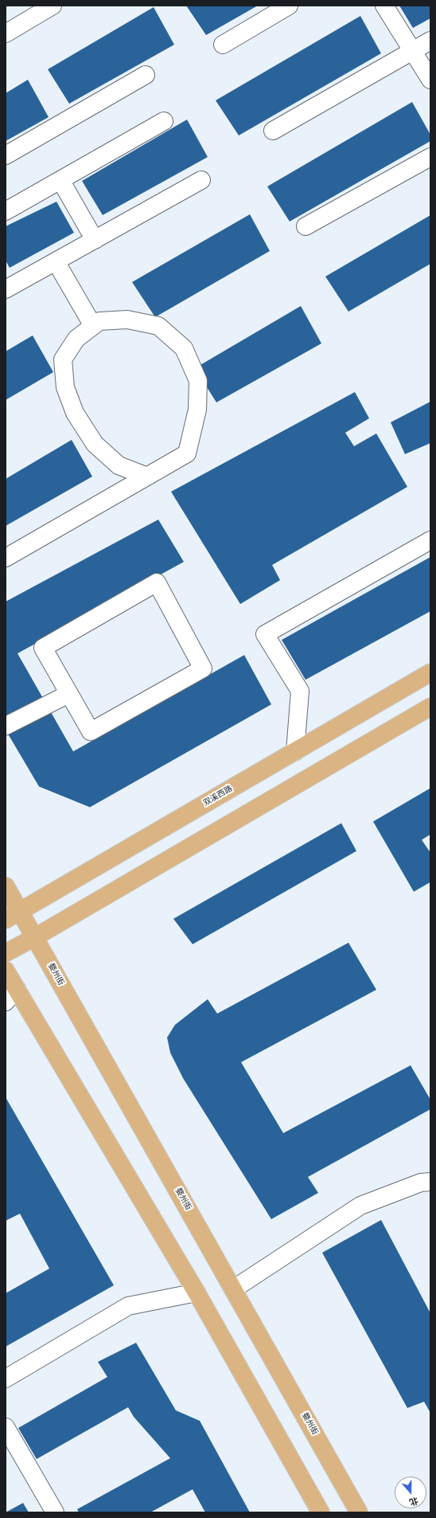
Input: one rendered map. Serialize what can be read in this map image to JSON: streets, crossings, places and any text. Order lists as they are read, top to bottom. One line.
{"streets":{"main road":["双溪西路","婺州街"]},"crossings":[["双溪西路","婺州街"]],"north":"bottom"}
